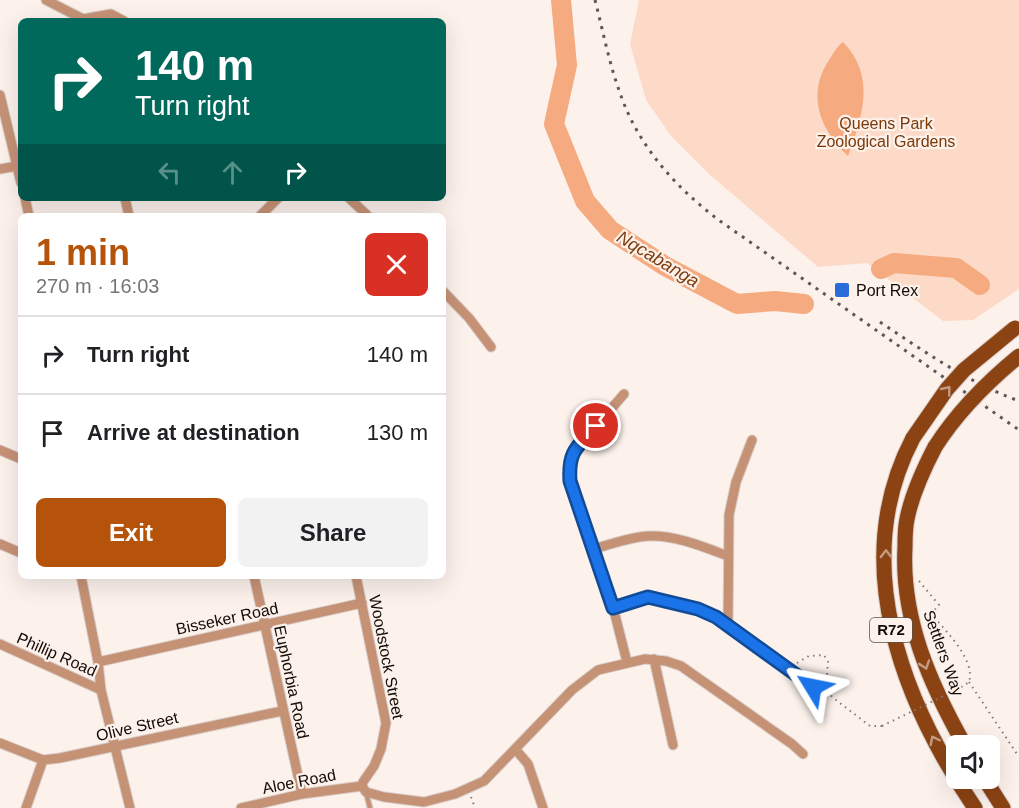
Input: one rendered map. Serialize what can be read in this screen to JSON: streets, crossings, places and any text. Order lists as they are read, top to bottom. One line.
{"streets":{"main road":["R72","Settlers Way"],"street":["Bisseker Road","Phillip Road","Woodstock Street","Euphorbia Road","Olive Street","Aloe Road"]},"crossings":[["Bisseker Road","Woodstock Street"],["Bisseker Road","Euphorbia Road"],["Woodstock Street","Aloe Road"],["Euphorbia Road","Olive Street"],["Euphorbia Road","Aloe Road"]],"one_way":["Settlers Way"],"water":["Nqcabanga"],"parks":["Queens Park Zoological Gardens"],"places":{"transit":["Port Rex"]},"page":{"turn":["140 m","Turn right"],"heading":["1 min","270 m · 16:03"],"list":[{"name":"Turn right","value":"140 m"},{"name":"Arrive at destination","value":"130 m"}],"buttons":["Exit","Share"]}}
